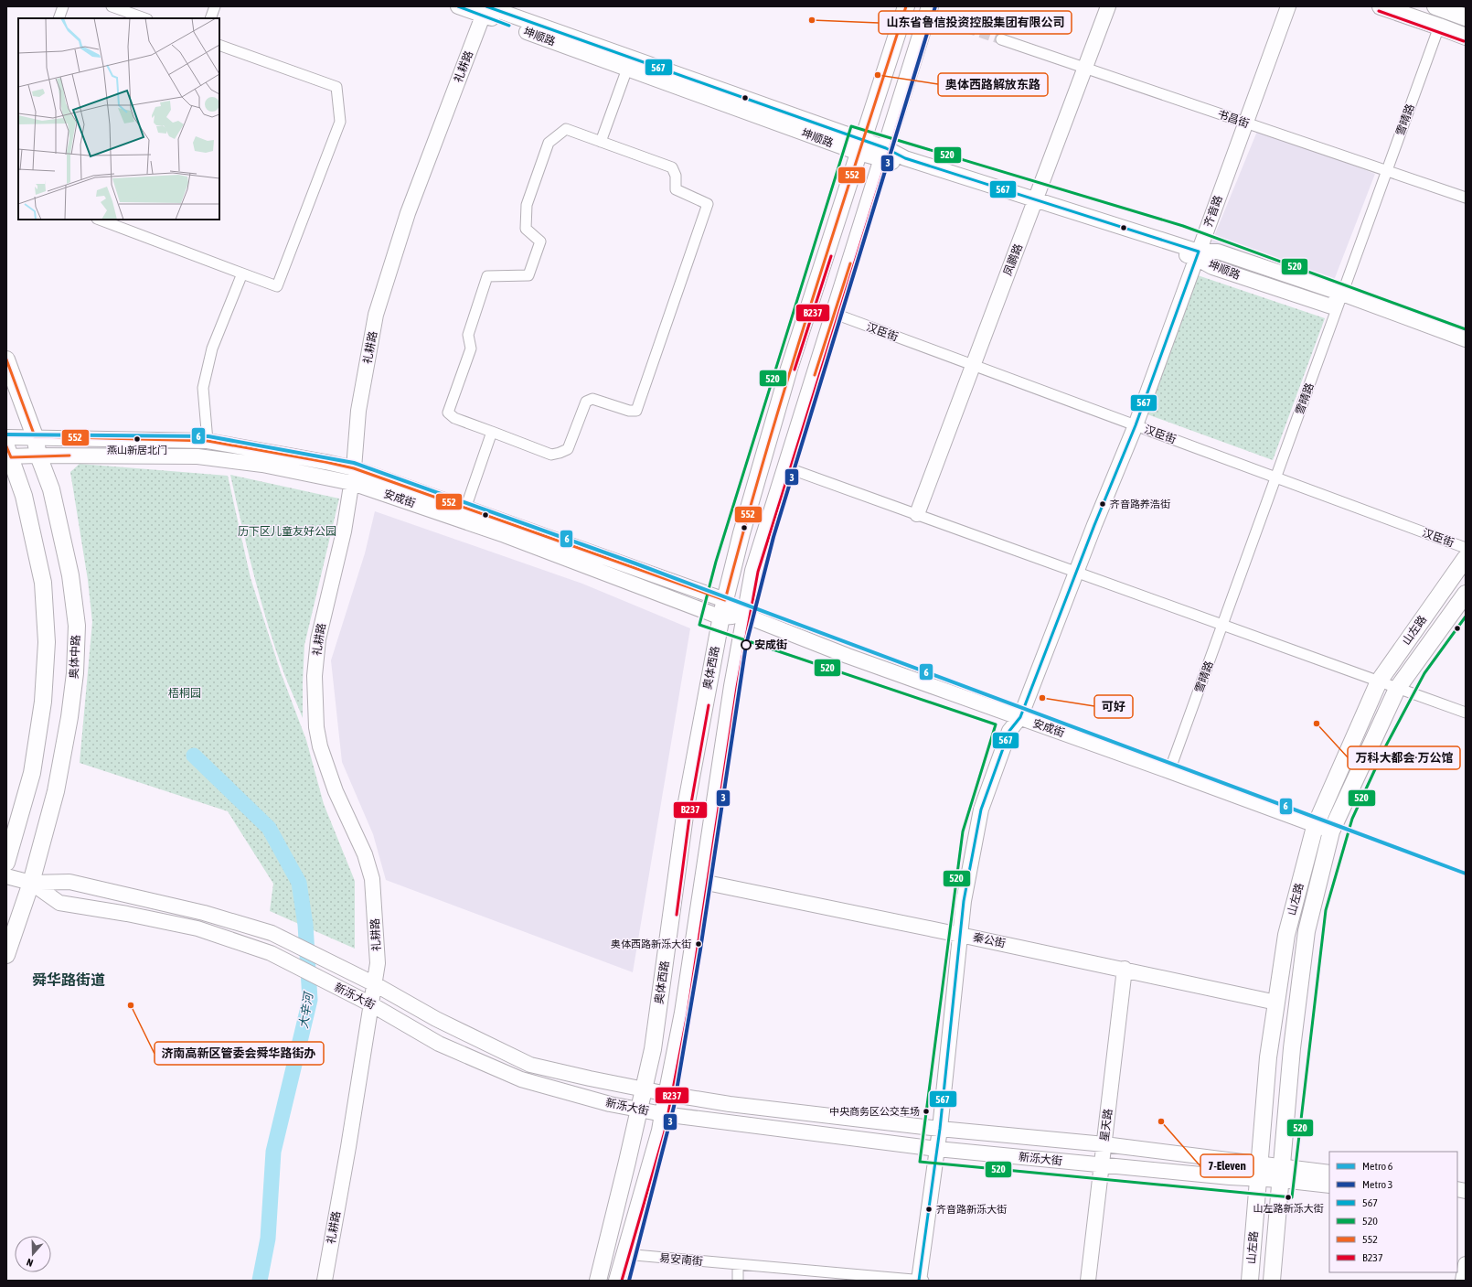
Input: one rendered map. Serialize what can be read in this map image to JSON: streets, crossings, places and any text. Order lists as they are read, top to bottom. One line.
{"streets":{"main road":["山左路","奥体中路","奥体西路"],"street":["坤顺路","礼耕路","书昌街","雪晴路","齐音路","凤鹏路","汉臣街","安成街","秦公街","新泺大街","星天路","易安南街"]},"crossings":[["坤顺路","礼耕路"],["坤顺路","雪晴路"],["坤顺路","齐音路"],["坤顺路","凤鹏路"],["坤顺路","奥体西路"],["礼耕路","安成街"],["礼耕路","新泺大街"],["书昌街","雪晴路"],["书昌街","齐音路"],["书昌街","凤鹏路"],["雪晴路","汉臣街"],["雪晴路","安成街"],["齐音路","汉臣街"],["齐音路","安成街"],["齐音路","秦公街"],["齐音路","新泺大街"],["齐音路","易安南街"],["凤鹏路","汉臣街"],["安成街","山左路"],["安成街","奥体中路"],["安成街","奥体西路"],["山左路","秦公街"],["山左路","新泺大街"],["奥体中路","新泺大街"],["奥体西路","新泺大街"],["秦公街","星天路"],["新泺大街","星天路"]],"districts":["舜华路街道"],"water":["大辛河"],"parks":["历下区儿童友好公园","梧桐园"],"places":["山东省鲁信投资控股集团有限公司","奥体西路解放东路","燕山新居北门","齐音路养浩街","安成街","可好","万科大都会·万公馆","奥体西路新泺大街","济南高新区管委会舜华路街办","中央商务区公交车场","7-Eleven","山左路新泺大街","齐音路新泺大街"],"lines":["metro line 3","transit line 567","transit line 552","transit line B237","transit line 520","metro line 6"],"legend":["Metro 6","Metro 3","567","520","552","B237"],"north":"bottom"}
